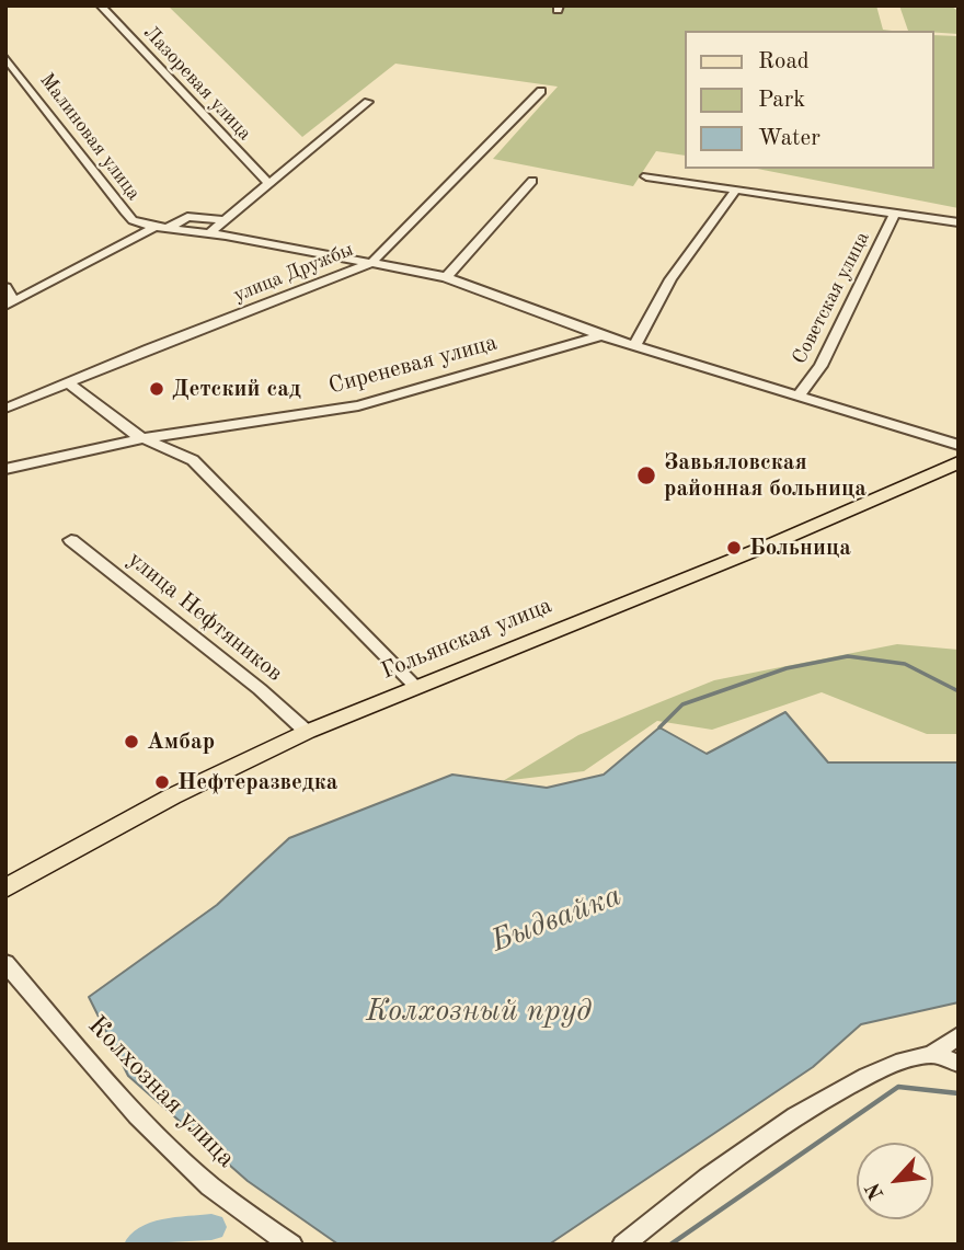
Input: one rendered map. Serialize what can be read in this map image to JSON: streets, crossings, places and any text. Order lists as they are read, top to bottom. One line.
{"streets":{"main road":["Гольянская улица"],"street":["Лазоревая улица","Малиновая улица","улица Дружбы","Советская улица","Сиреневая улица","улица Нефтяников","Колхозная улица"]},"crossings":[["Малиновая улица","улица Дружбы"],["Малиновая улица","Советская улица"],["Малиновая улица","Сиреневая улица"],["улица Нефтяников","Гольянская улица"]],"water":["Быдвайка","Колхозный пруд"],"places":["Детский сад","Завьяловская районная больница","Больница","Амбар","Нефтеразведка"],"legend":["Road","Park","Water"],"north":"bottom left"}
